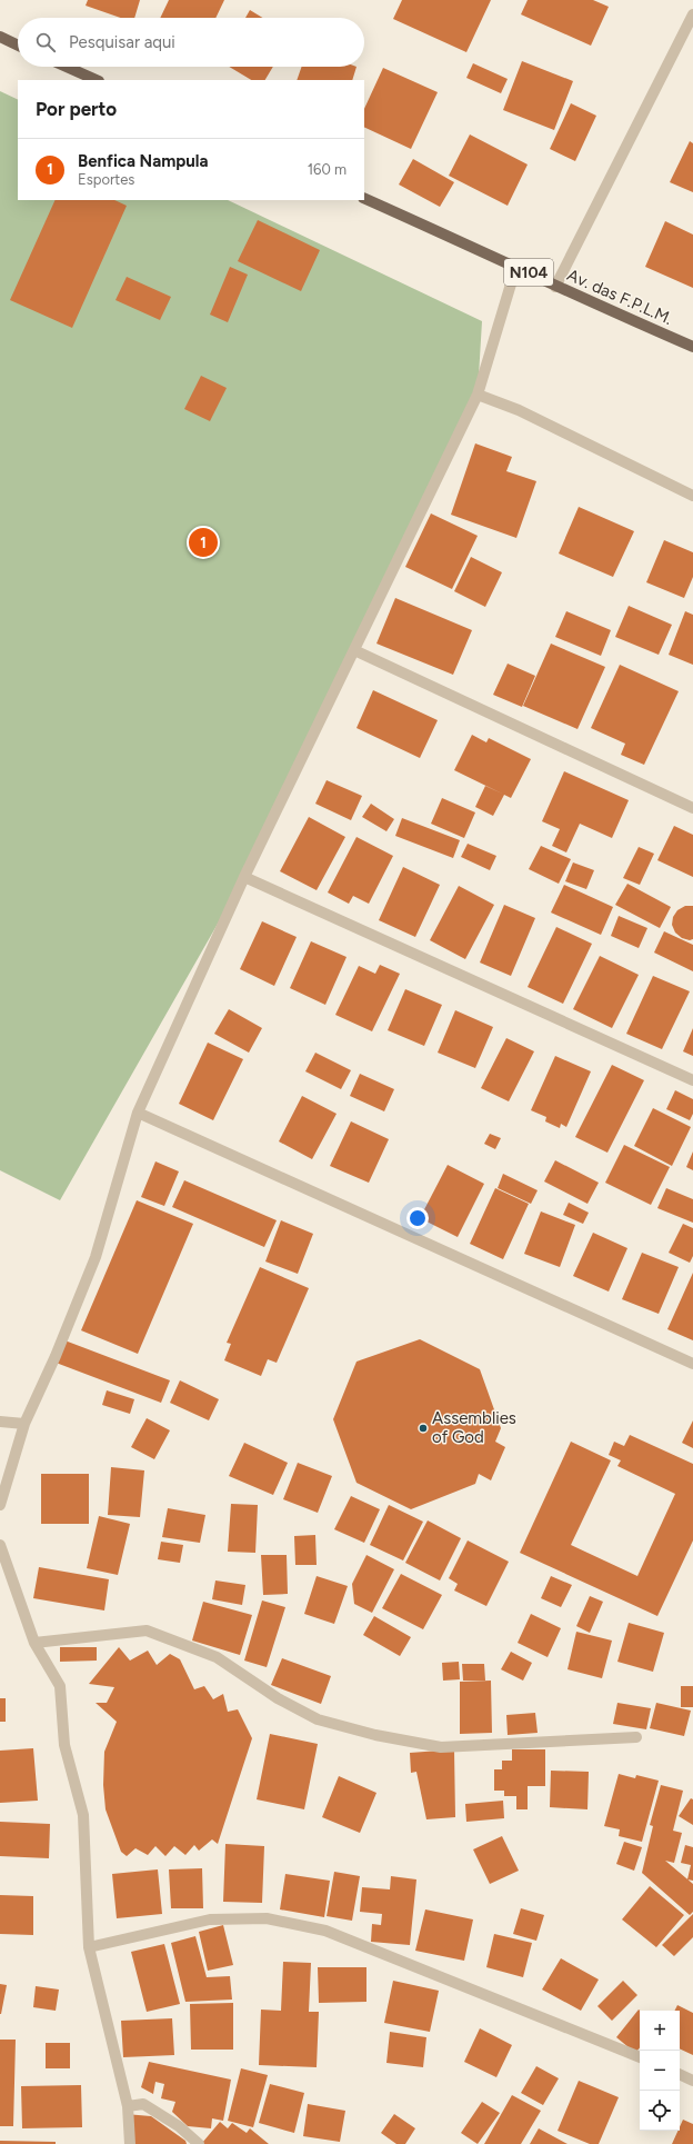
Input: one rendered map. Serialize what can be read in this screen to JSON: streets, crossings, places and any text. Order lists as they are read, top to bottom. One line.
{"streets":{"main road":["N104","Av. das F.P.L.M."]},"places":["Assemblies of God"],"page":{"search":"Pesquisar aqui","heading":"Por perto","list":[{"mark":"1","name":"Benfica Nampula","note":"Esportes","value":"160 m"}],"pins":"1","map_buttons":["+","−"]}}
